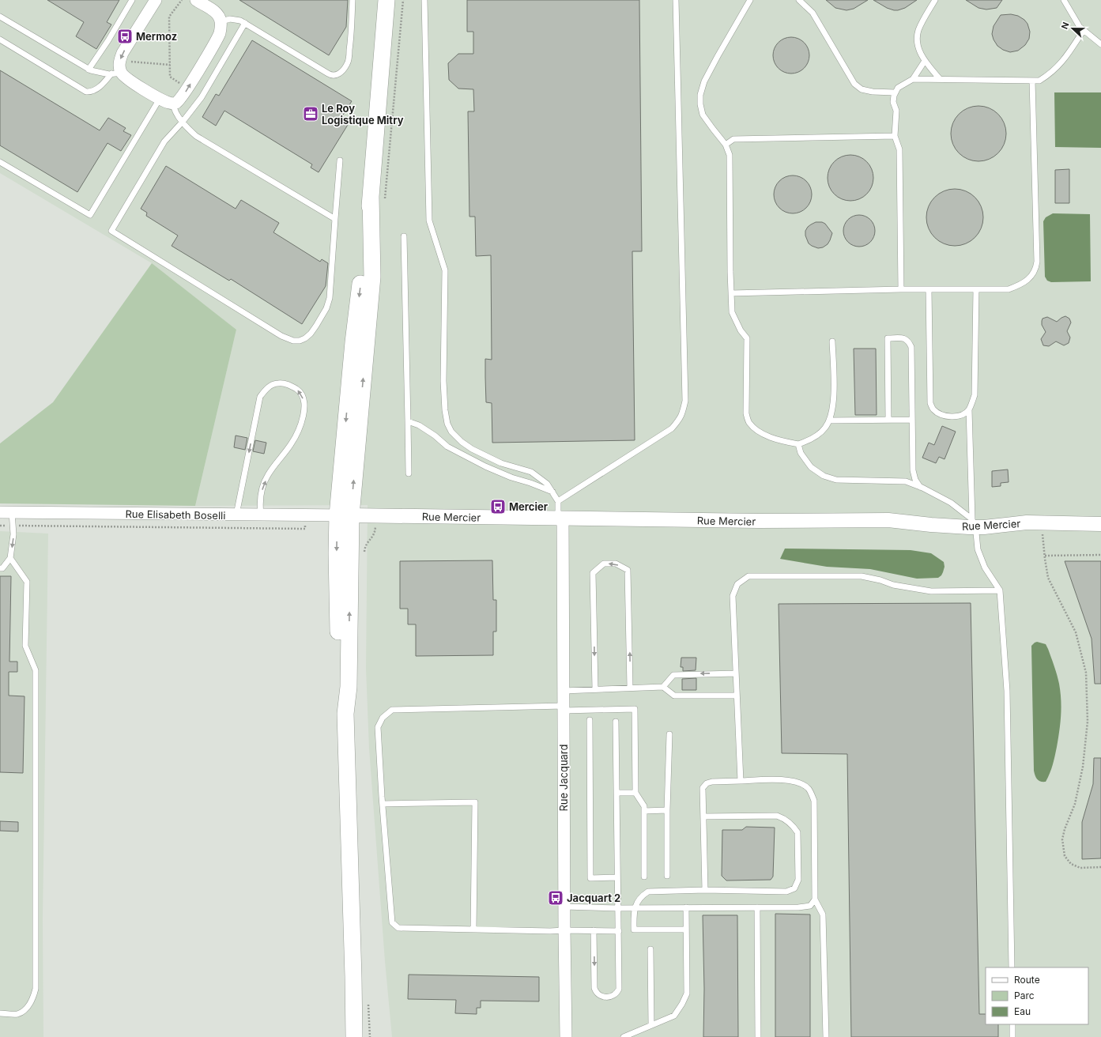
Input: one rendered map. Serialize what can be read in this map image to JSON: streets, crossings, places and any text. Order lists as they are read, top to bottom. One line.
{"streets":{"street":["Rue Elisabeth Boselli","Rue Mercier","Rue Jacquard"]},"crossings":[["Rue Elisabeth Boselli","Rue Mercier"],["Rue Mercier","Rue Jacquard"]],"places":{"bus stop":["Mermoz","Mercier","Jacquart 2"],"office":["Le Roy Logistique Mitry"]},"legend":["Route","Parc","Eau"],"north":"left"}
